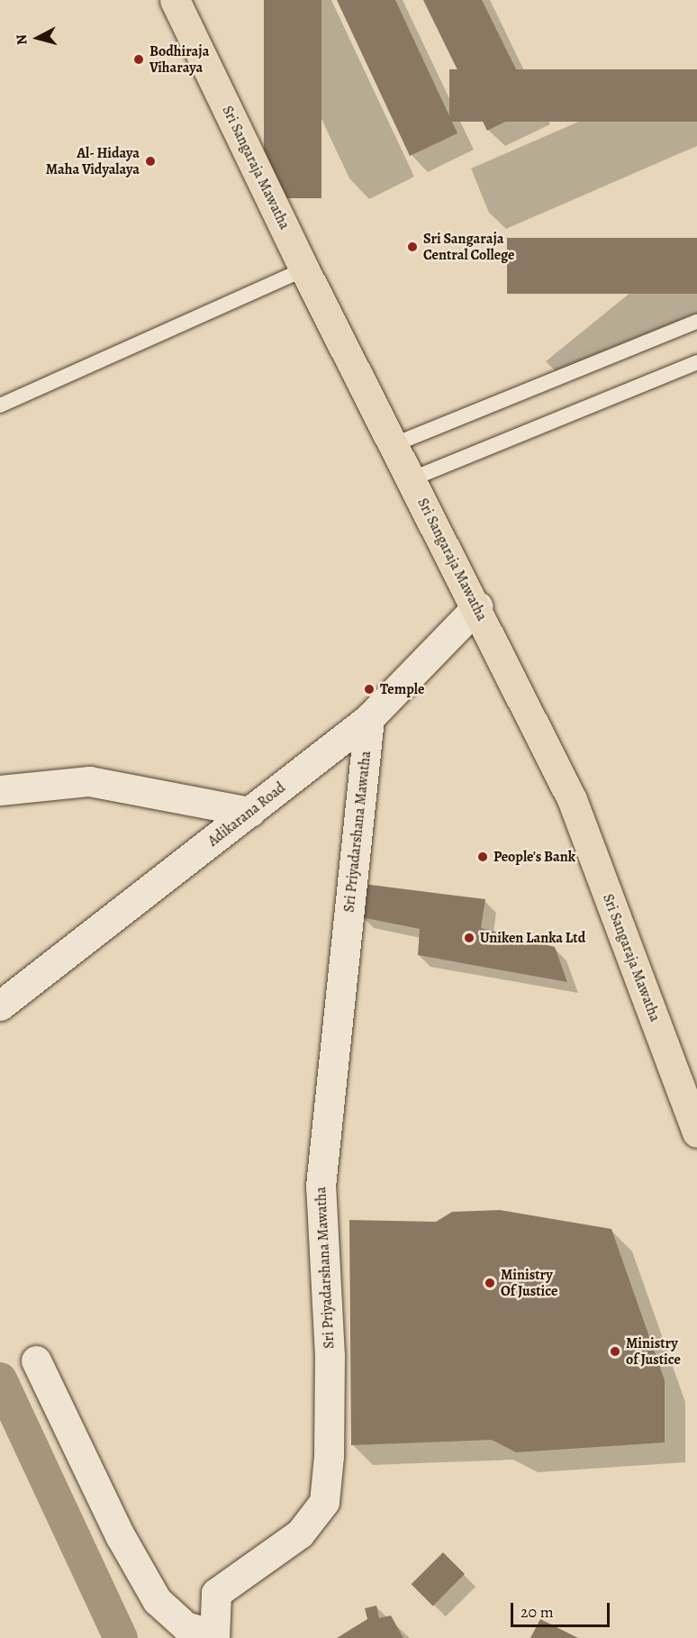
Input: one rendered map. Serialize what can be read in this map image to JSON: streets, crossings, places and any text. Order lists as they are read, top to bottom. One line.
{"streets":{"highway":["Sri Sangaraja Mawatha"],"street":["Adikarana Road","Sri Priyadarshana Mawatha"]},"crossings":[["Sri Sangaraja Mawatha","Adikarana Road"],["Adikarana Road","Sri Priyadarshana Mawatha"]],"places":["Bodhiraja Viharaya","Al- Hidaya Maha Vidyalaya","Sri Sangaraja Central College","Temple","People's Bank","Uniken Lanka Ltd","Ministry Of Justice","Ministry of Justice"],"scale_bar":"20 m","north":"left"}
